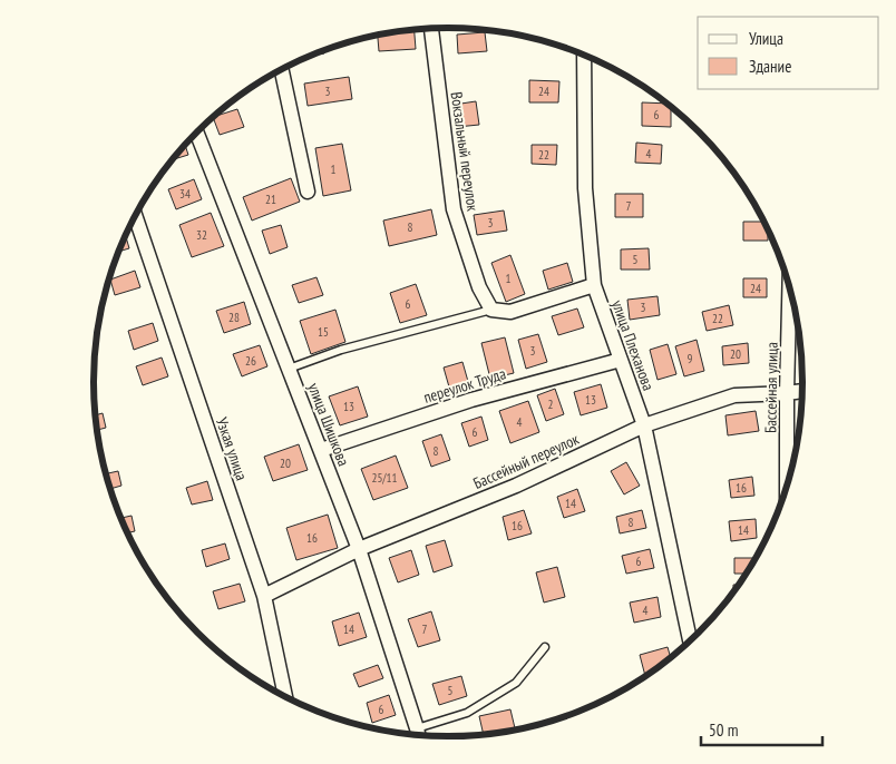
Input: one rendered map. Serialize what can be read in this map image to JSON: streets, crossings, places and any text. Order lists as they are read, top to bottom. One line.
{"streets":{"street":["Вокзальный переулок","улица Плеханова","переулок Труда","Бассейная улица","улица Шишкова","Узкая улица","Бассейный переулок"]},"crossings":[["улица Плеханова","переулок Труда"],["улица Плеханова","Бассейный переулок"],["переулок Труда","улица Шишкова"],["Бассейная улица","Бассейный переулок"],["улица Шишкова","Бассейный переулок"],["Узкая улица","Бассейный переулок"]],"house_numbers":["3","24","6","4","22","1","34","21","7","3","8","32","5","1","24","6","3","28","22","15","3","20","9","26","13","2","13","4","6","8","20","25/11","16","14","8","16","14","16","6","4","14","7","5","6"],"legend":["Улица","Здание"],"scale_bar":"50 m"}
